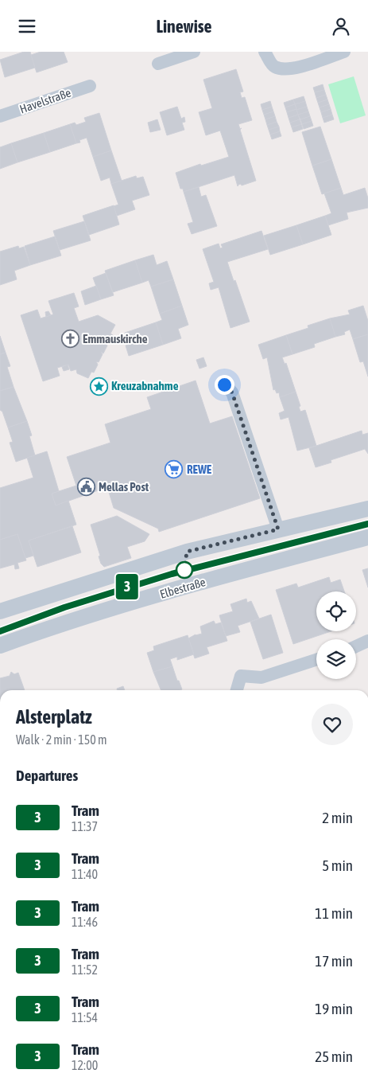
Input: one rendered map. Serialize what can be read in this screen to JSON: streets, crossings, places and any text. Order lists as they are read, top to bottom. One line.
{"streets":{"street":["Havelstraße","Elbestraße"]},"places":{"church":["Emmauskirche"],"place":["Kreuzabnahme"],"supermarket":["REWE"],"public building":["Mellas Post"]},"lines":["tram line 3"],"page":{"header":"Linewise","on_map":"3","heading":[["Alsterplatz","Walk · 2 min · 150 m"],"Departures"],"list":[{"mark":"3","name":"Tram","note":"11:37","value":"2 min"},{"mark":"3","name":"Tram","note":"11:40","value":"5 min"},{"mark":"3","name":"Tram","note":"11:46","value":"11 min"},{"mark":"3","name":"Tram","note":"11:52","value":"17 min"},{"mark":"3","name":"Tram","note":"11:54","value":"19 min"},{"mark":"3","name":"Tram","note":"12:00","value":"25 min"}]}}
